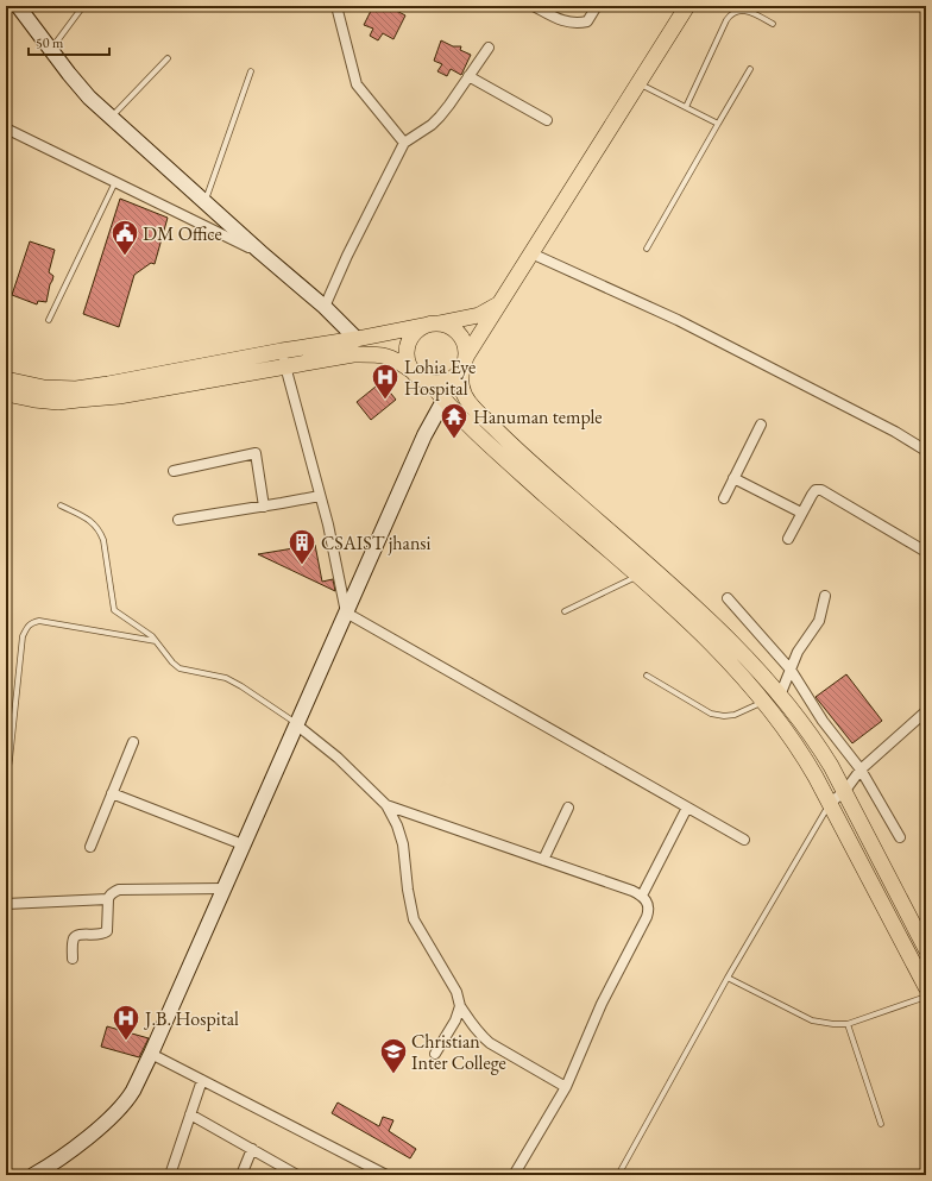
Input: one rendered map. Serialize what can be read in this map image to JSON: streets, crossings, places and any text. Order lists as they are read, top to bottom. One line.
{"places":{"public building":["DM Office"],"hospital":["Lohia Eye Hospital","J.B. Hospital"],"temple":["Hanuman temple"],"building":["CSAIST jhansi"],"school or university":["Christian Inter College"]},"scale_bar":"50 m"}
